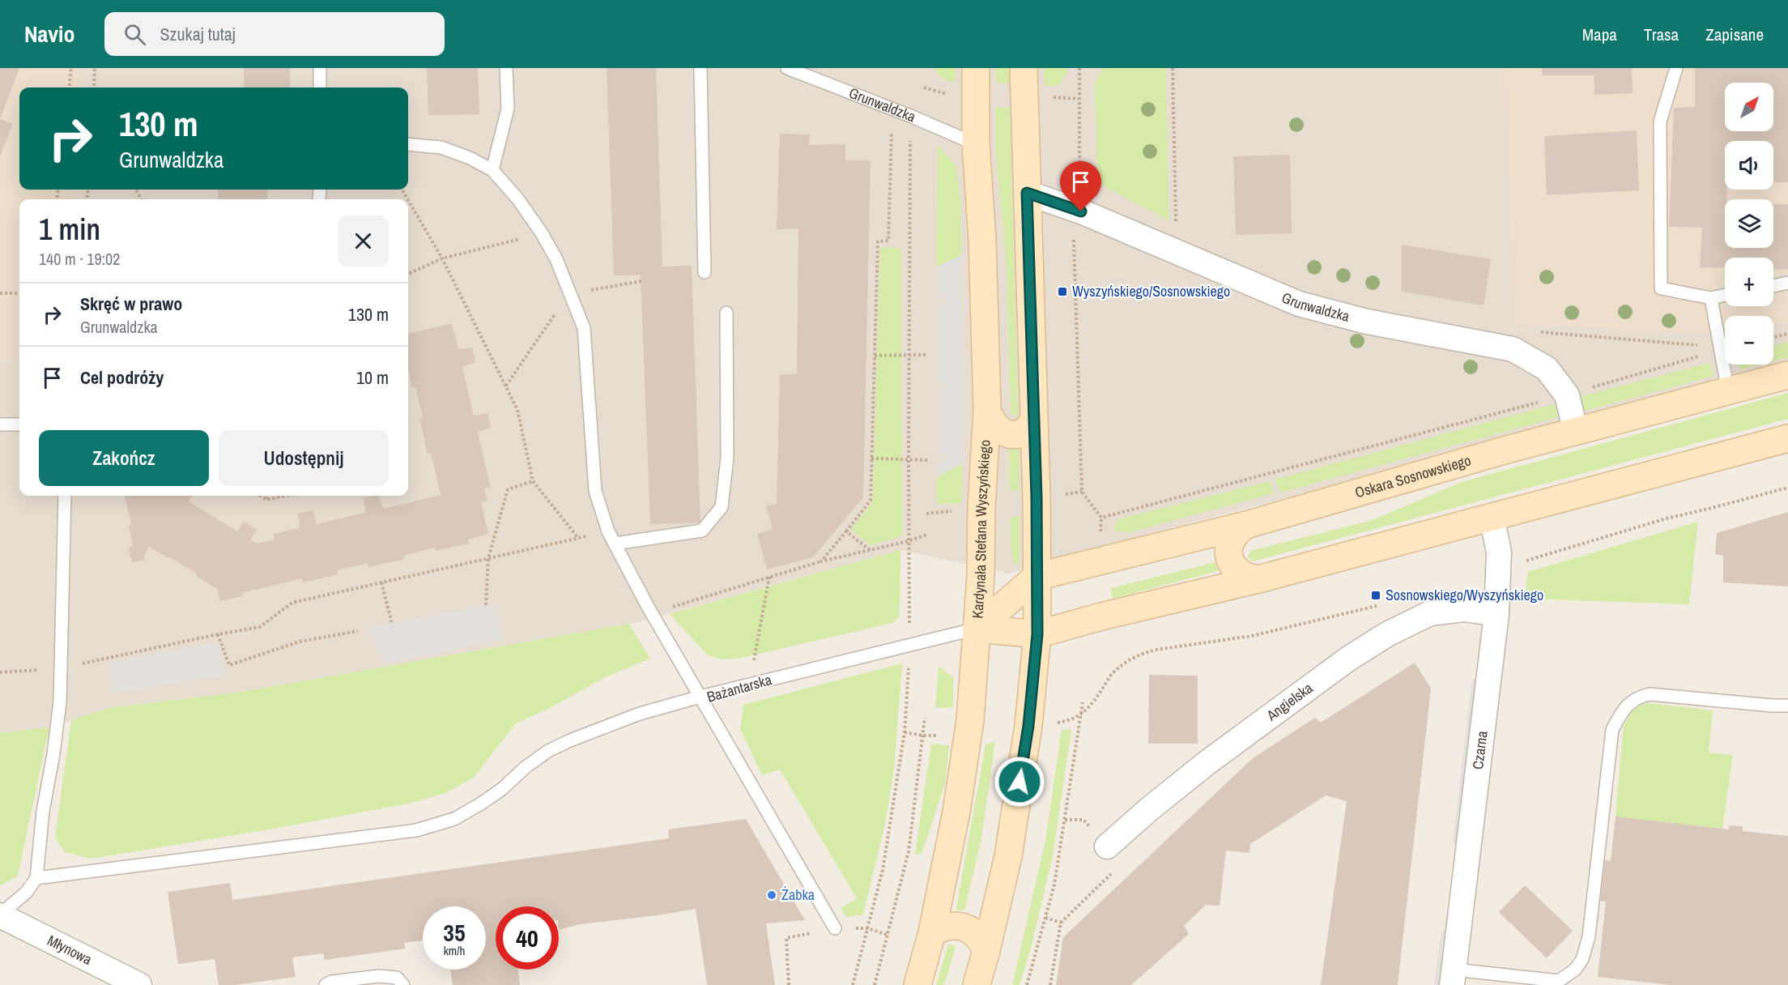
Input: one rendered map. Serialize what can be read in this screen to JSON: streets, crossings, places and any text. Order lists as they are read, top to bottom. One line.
{"streets":{"street":["Grunwaldzka","Oskara Sosnowskiego","Kardynała Stefana Wyszyńskiego","Angielska","Czarna","Młynowa"],"lane":["Bażantarska"]},"crossings":[["Grunwaldzka","Oskara Sosnowskiego"],["Grunwaldzka","Kardynała Stefana Wyszyńskiego"],["Kardynała Stefana Wyszyńskiego","Bażantarska"],["Angielska","Czarna"]],"places":{"transit":["Wyszyńskiego/Sosnowskiego","Sosnowskiego/Wyszyńskiego"],"other":["Żabka"]},"north":"top right","page":{"header":"Navio","search":"Szukaj tutaj","nav":["Mapa","Trasa","Zapisane"],"map_buttons":["+","−"],"turn":["130 m","Grunwaldzka"],"heading":["1 min","140 m · 19:02"],"list":[{"name":"Skręć w prawo","note":"Grunwaldzka","value":"130 m"},{"name":"Cel podróży","value":"10 m"}],"buttons":["Zakończ","Udostępnij"],"speed":"35 km/h","limit":"40"}}
